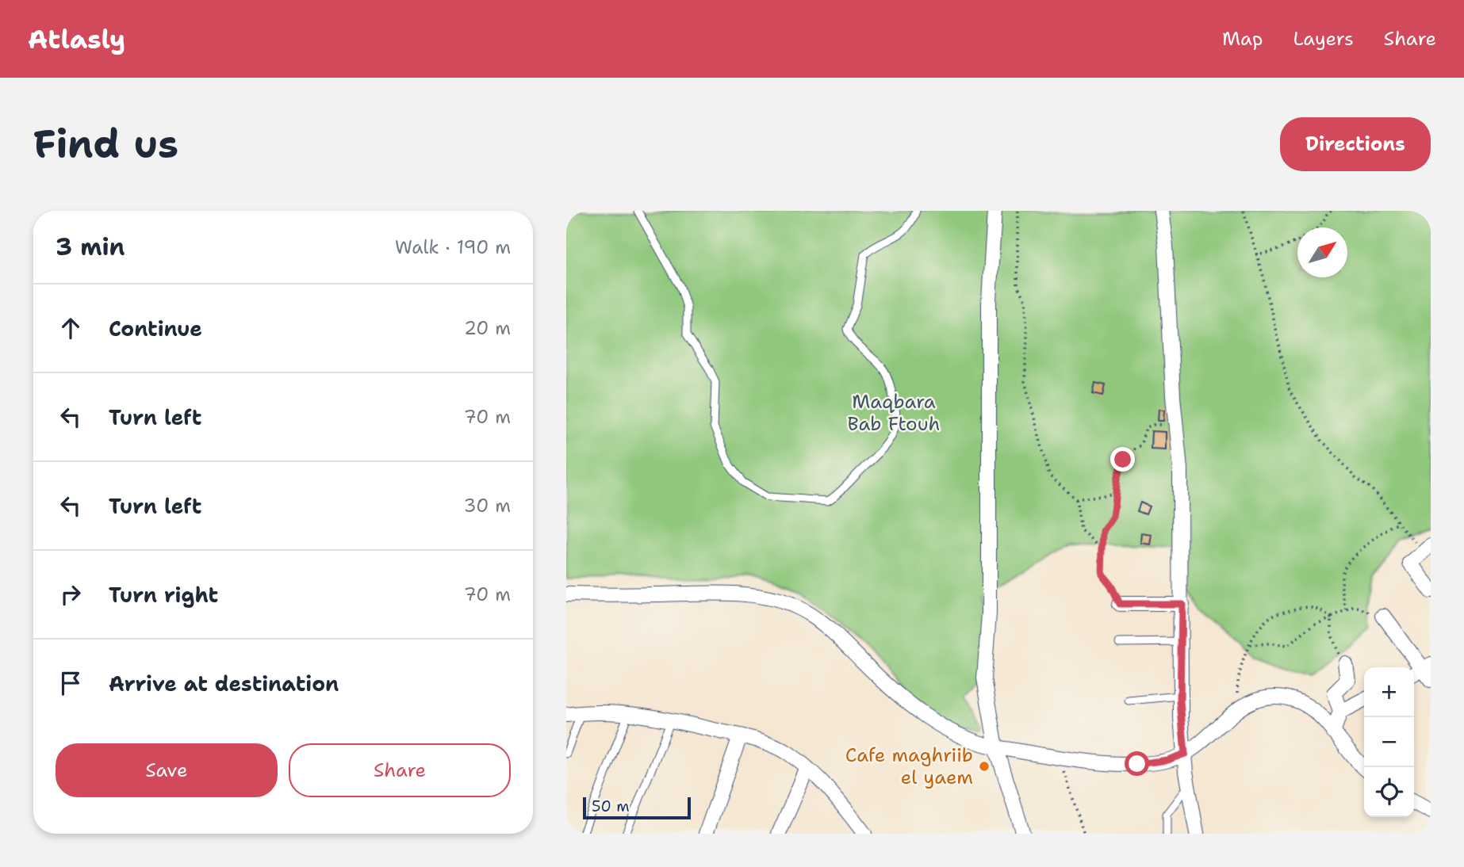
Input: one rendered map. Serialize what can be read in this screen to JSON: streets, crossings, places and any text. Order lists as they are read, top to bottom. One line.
{"parks":["Maqbara Bab Ftouh"],"places":["Cafe maghriib el yaem"],"scale_bar":"50 m","north":"top right","page":{"header":"Atlasly","nav":["Map","Layers","Share"],"buttons":["Directions",["Save","Share"]],"title":"Find us","heading":["3 min","Walk · 190 m"],"list":[["Continue","20 m"],["Turn left","70 m"],["Turn left","30 m"],["Turn right","70 m"],"Arrive at destination"],"map_buttons":["+","−"],"scale":"50 m"}}
